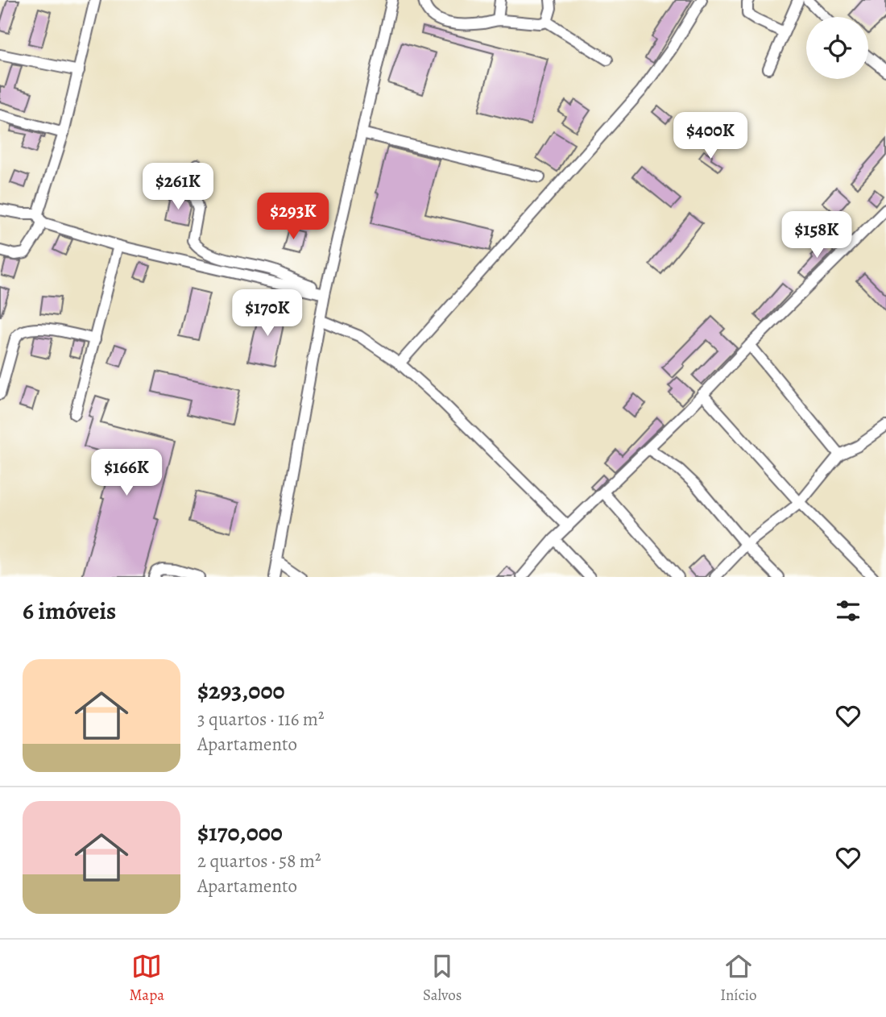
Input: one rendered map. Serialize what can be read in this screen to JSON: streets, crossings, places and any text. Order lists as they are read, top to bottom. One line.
{"page":{"price":["$400K","$261K","$293K","$158K","$170K","$166K"],"heading":"6 imóveis","list":[{"name":"$293,000","note":"3 quartos · 116 m² · Apartamento"},{"name":"$170,000","note":"2 quartos · 58 m² · Apartamento"}],"tabs":["Mapa","Salvos","Início"]}}
